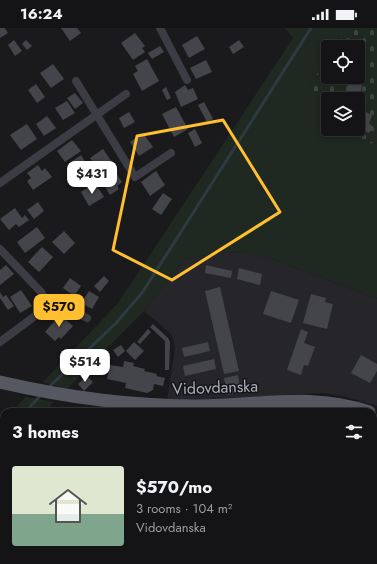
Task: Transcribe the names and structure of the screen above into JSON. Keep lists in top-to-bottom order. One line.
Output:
{"streets":{"main road":["Vidovdanska"]},"page":{"status":"16:24","price":["$431","$570","$514"],"heading":"3 homes","list":[{"name":"$570/mo","note":"3 rooms · 104 m² · Vidovdanska"}]}}
